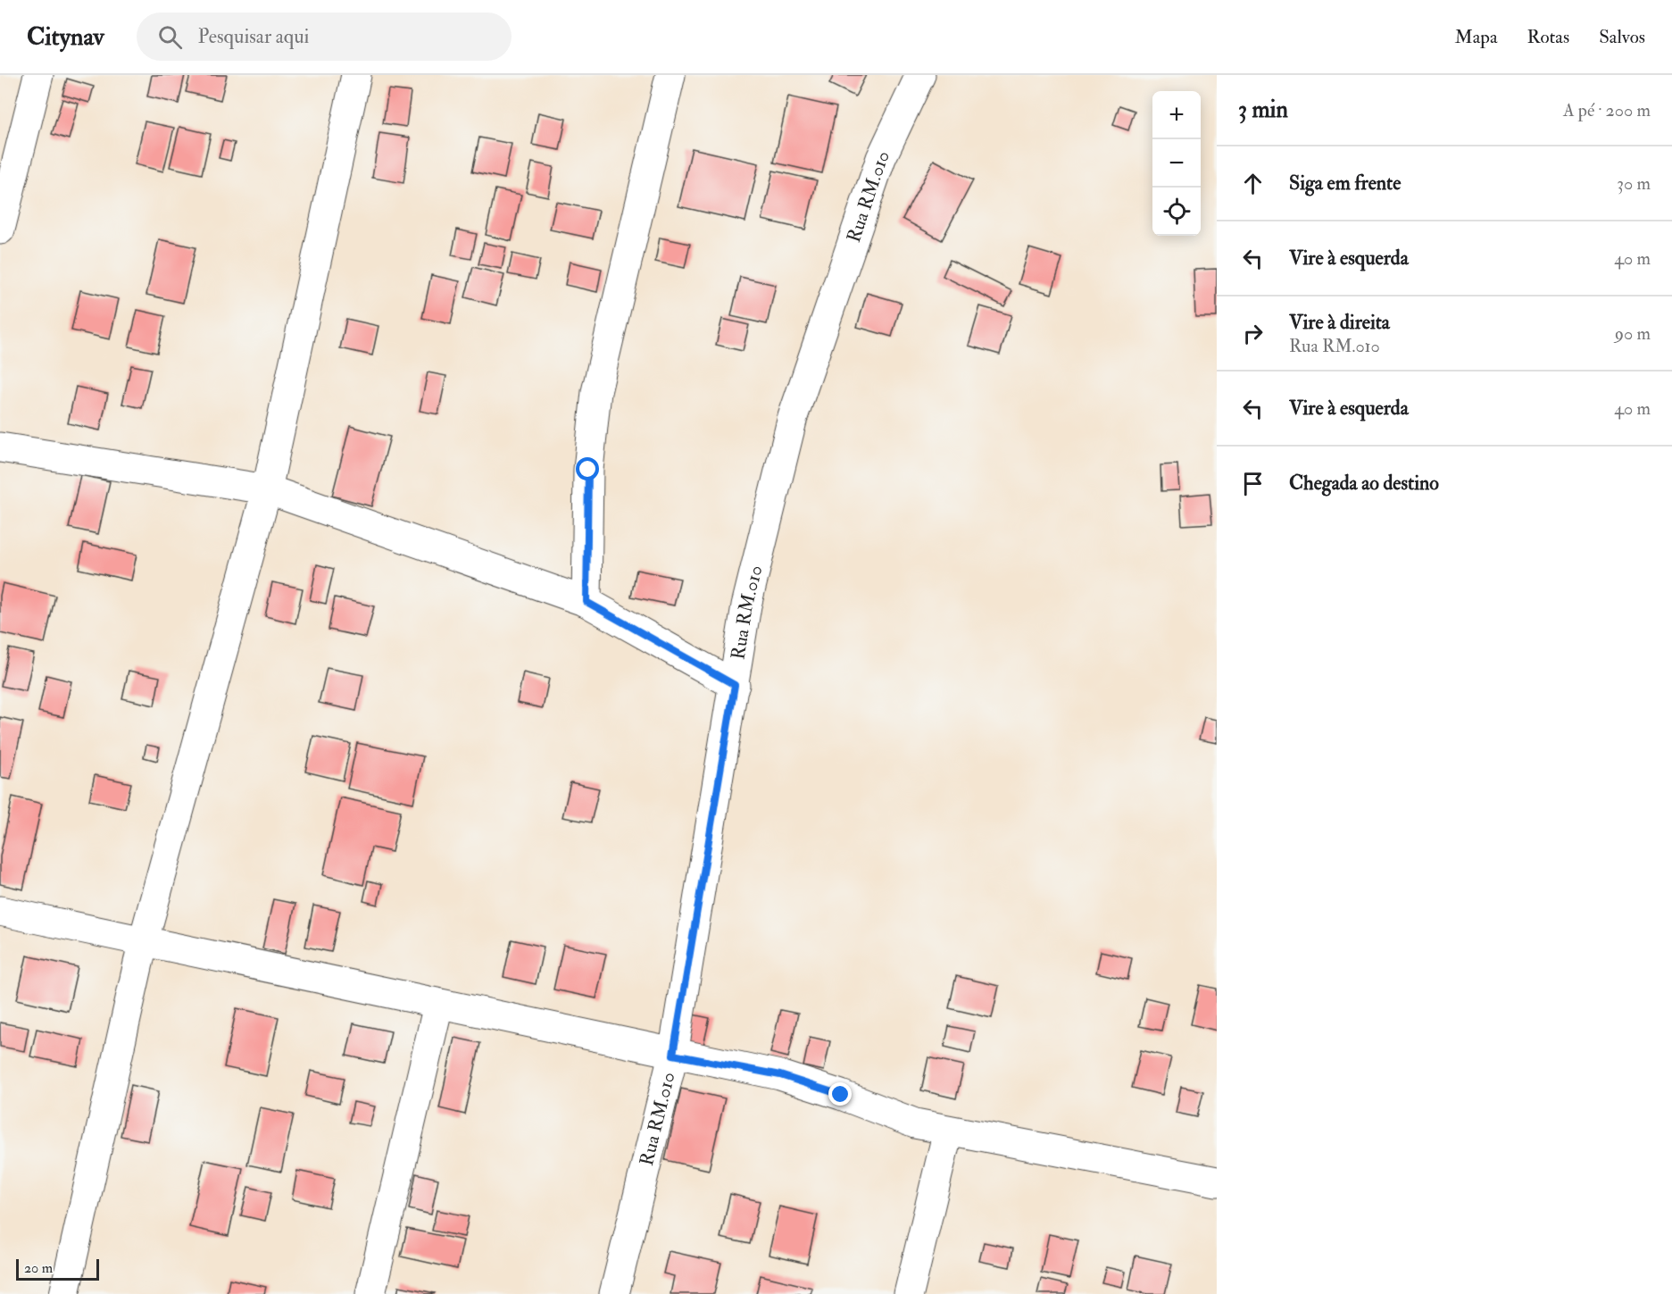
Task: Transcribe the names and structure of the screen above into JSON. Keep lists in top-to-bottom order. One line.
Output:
{"streets":{"street":["Rua RM.010"]},"scale_bar":"20 m","page":{"header":"Citynav","search":"Pesquisar aqui","nav":["Mapa","Rotas","Salvos"],"heading":["3 min","A pé · 200 m"],"map_buttons":["+","−"],"list":[["Siga em frente","30 m"],["Vire à esquerda","40 m"],["Vire à direita","Rua RM.010","90 m"],["Vire à esquerda","40 m"],"Chegada ao destino"],"scale":"20 m"}}
